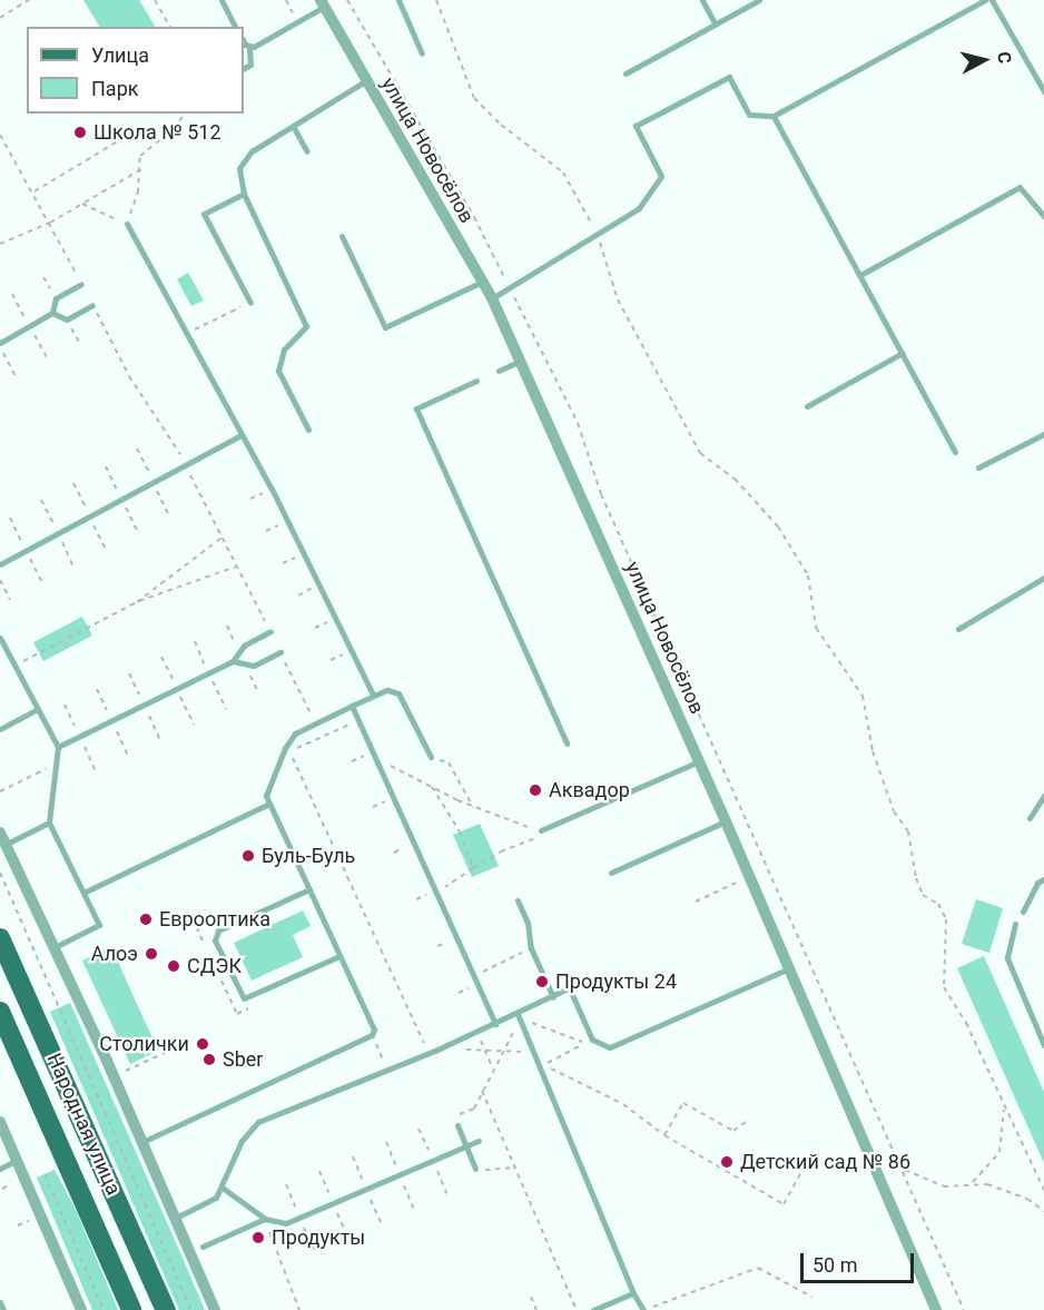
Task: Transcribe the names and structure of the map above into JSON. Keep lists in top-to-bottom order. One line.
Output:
{"streets":{"main road":["Народная улица"],"street":["улица Новосёлов"]},"places":["Школа № 512","Аквадор","Буль-Буль","Еврооптика","Алоэ","СДЭК","Продукты 24","Столички","Sber","Детский сад № 86","Продукты"],"legend":["Улица","Парк"],"scale_bar":"50 m","north":"right"}
